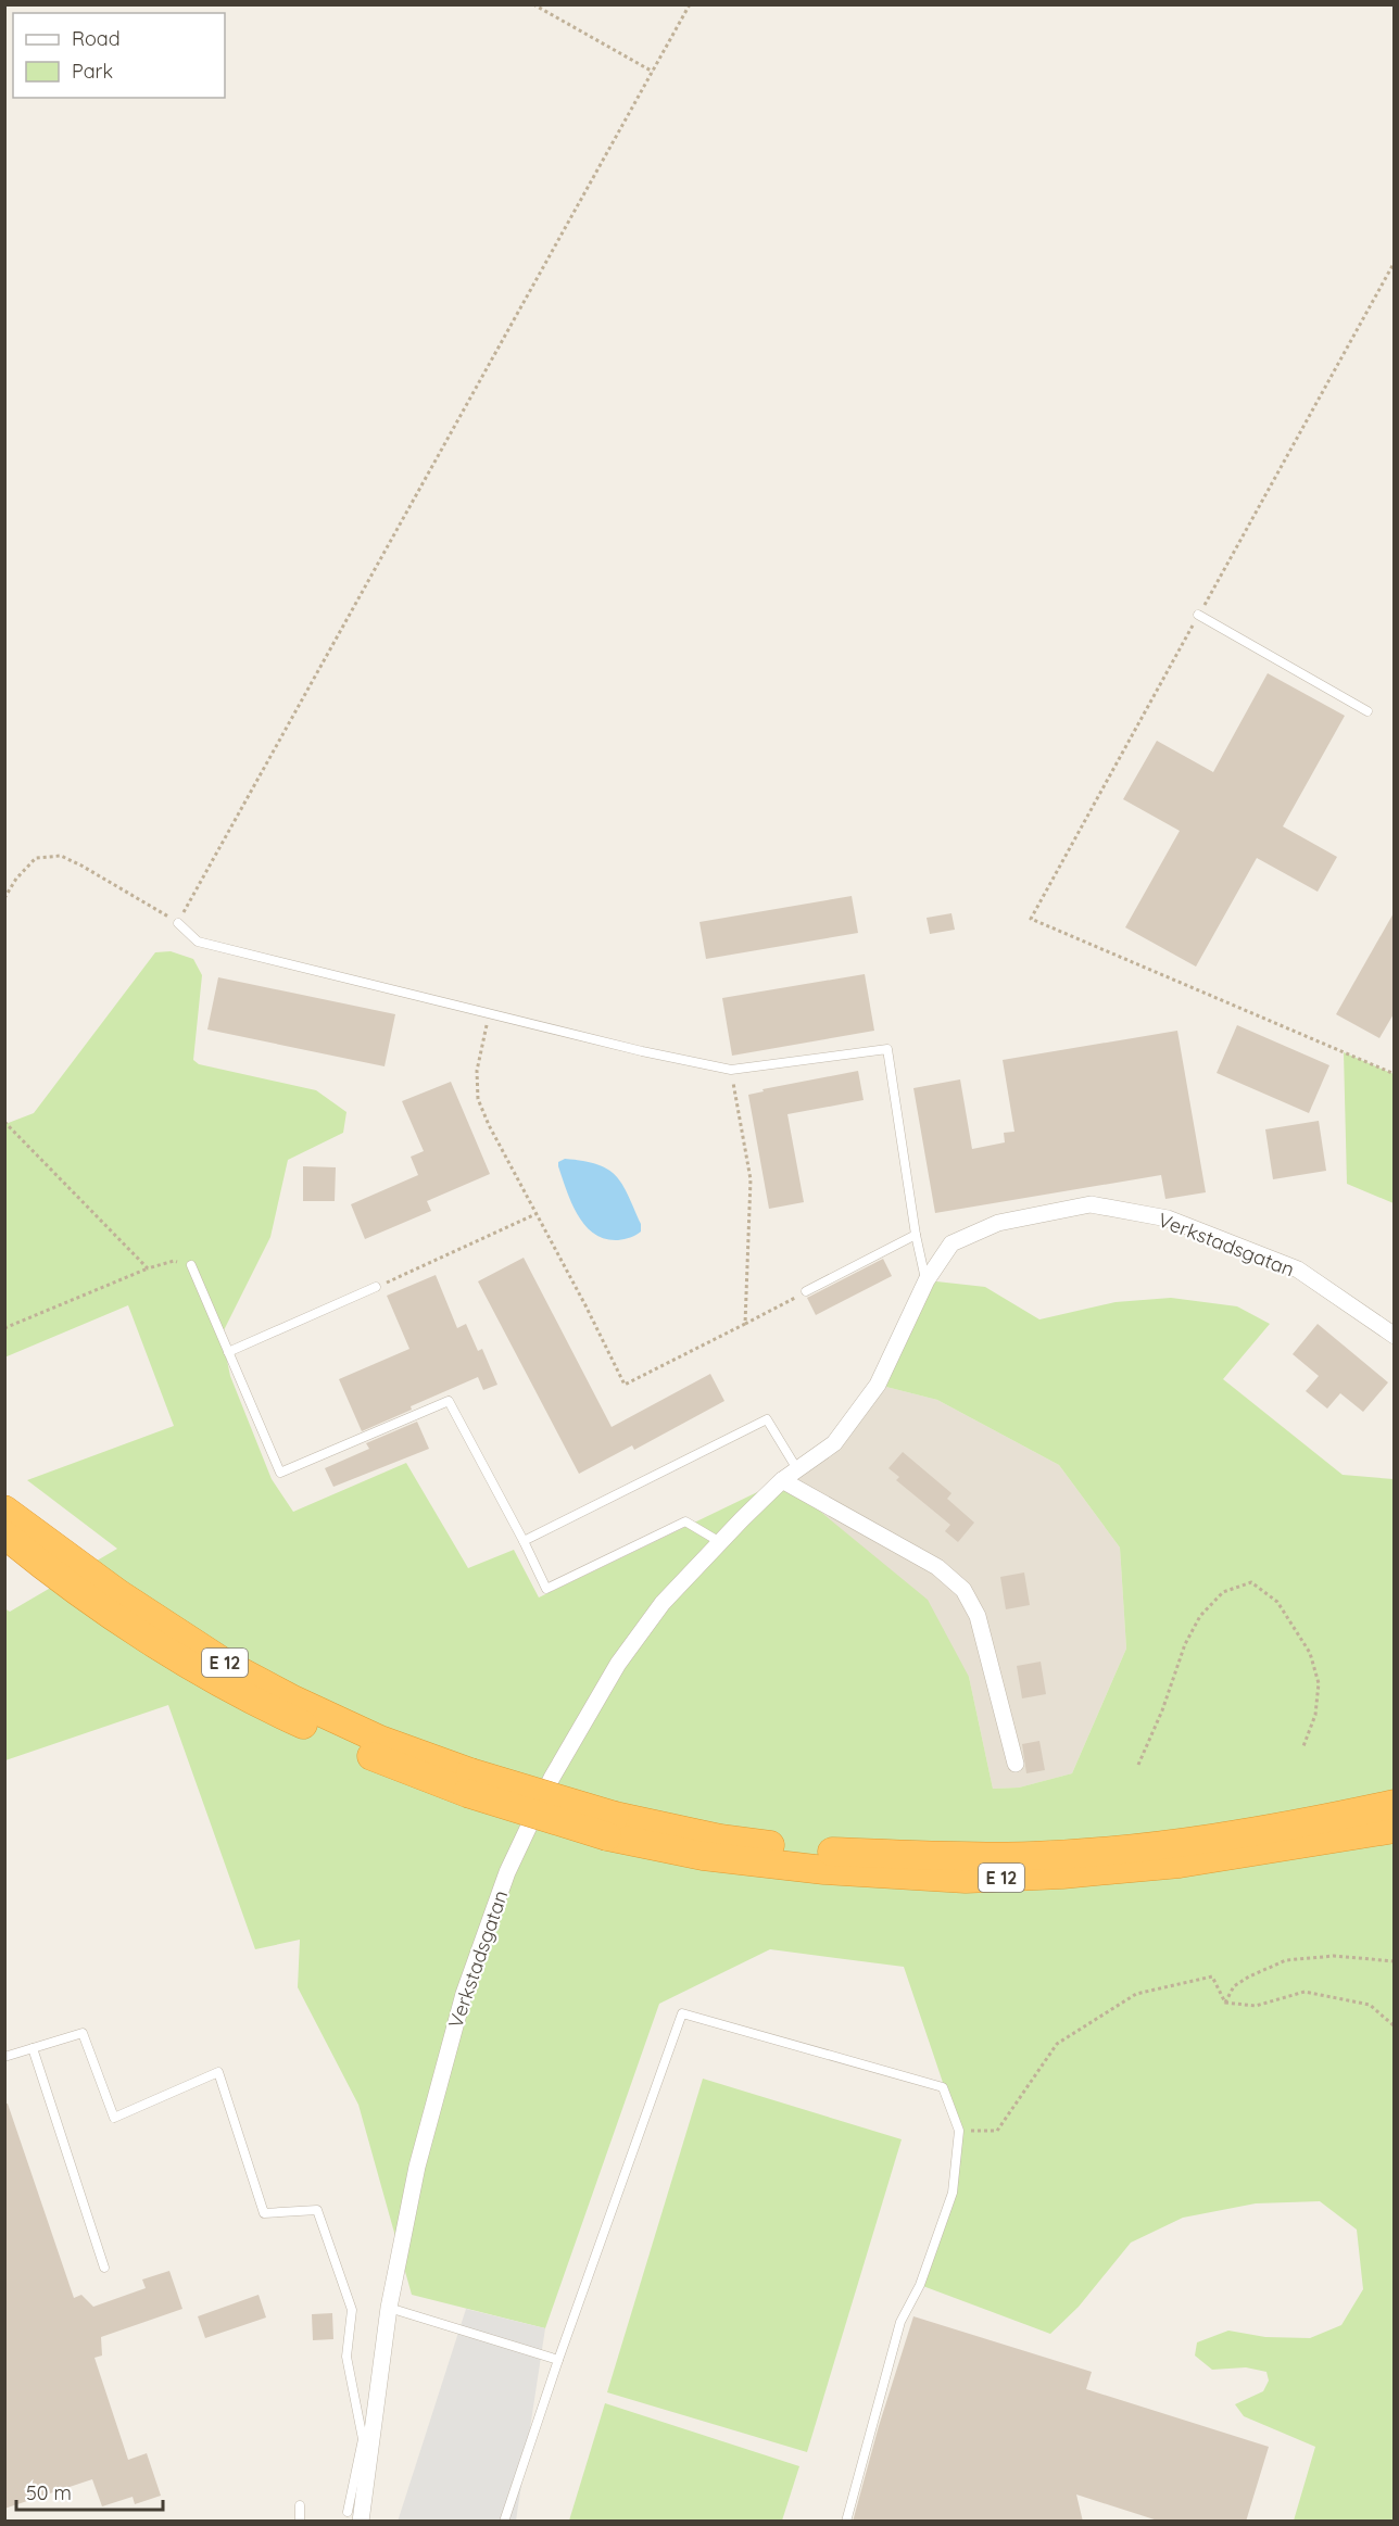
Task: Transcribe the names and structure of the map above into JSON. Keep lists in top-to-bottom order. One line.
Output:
{"streets":{"highway":["E 12"],"street":["Verkstadsgatan"]},"legend":["Road","Park"],"scale_bar":"50 m"}
